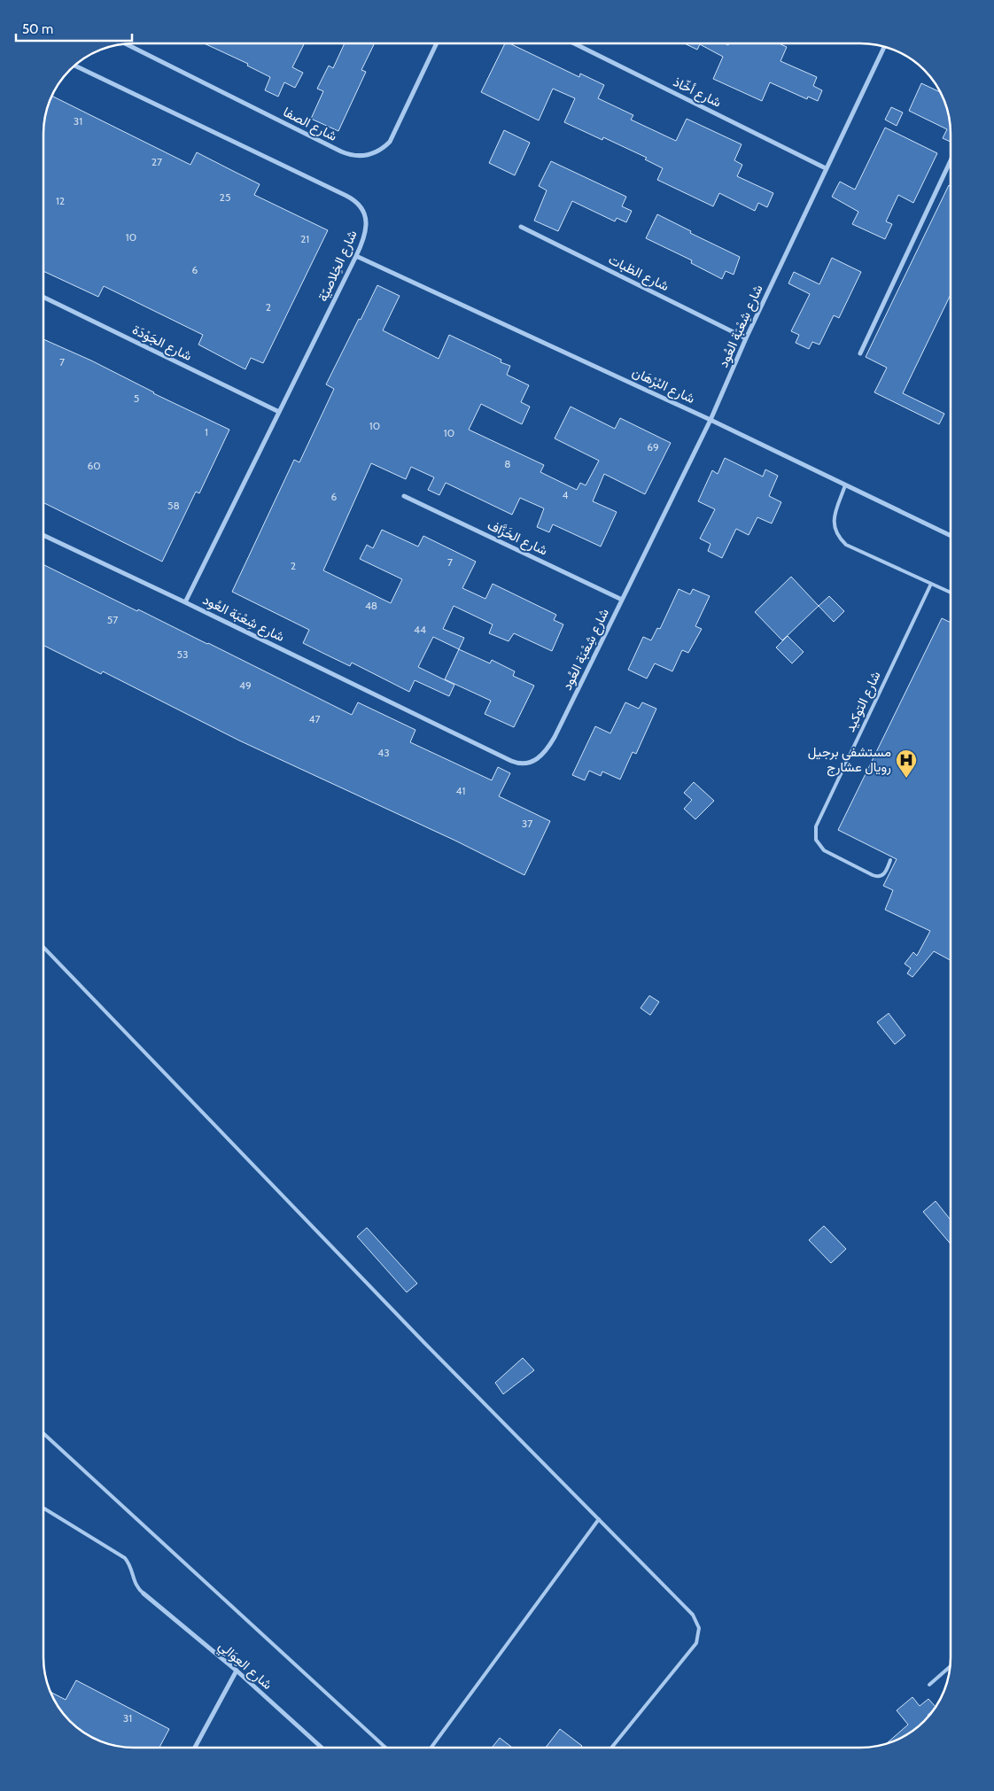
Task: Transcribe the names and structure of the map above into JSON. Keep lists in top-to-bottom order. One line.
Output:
{"streets":{"street":["شارع أخّاذ","شارع الصفا","شارع الخِلاصيّة","شارع الظبات","شارع شِعْبَة العُود","شارع الجَوْدَة","شارع البُرْهَان","شارع الخَزَّاف","شارع العِوَالِي"],"lane":["شارع التوكيد"]},"crossings":[["شارع أخّاذ","شارع شِعْبَة العُود"],["شارع الخِلاصيّة","شارع شِعْبَة العُود"],["شارع الخِلاصيّة","شارع الجَوْدَة"],["شارع الخِلاصيّة","شارع البُرْهَان"],["شارع الظبات","شارع شِعْبَة العُود"],["شارع شِعْبَة العُود","شارع البُرْهَان"],["شارع شِعْبَة العُود","شارع الخَزَّاف"]],"places":{"hospital":["مستشفى برجيل رويال عشارج"]},"house_numbers":["31","27","25","12","10","21","6","2","7","5","10","1","10","69","8","60","4","6","58","7","2","48","57","44","53","49","47","43","41","37","31"],"scale_bar":"50 m"}
